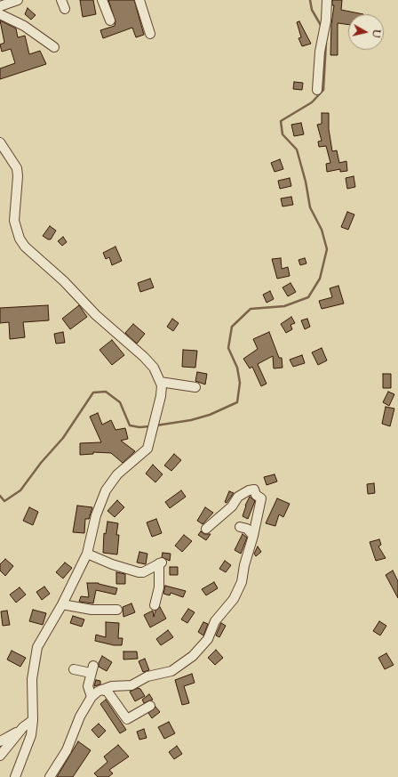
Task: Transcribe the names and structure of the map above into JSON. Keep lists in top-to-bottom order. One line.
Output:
{"north":"right"}
